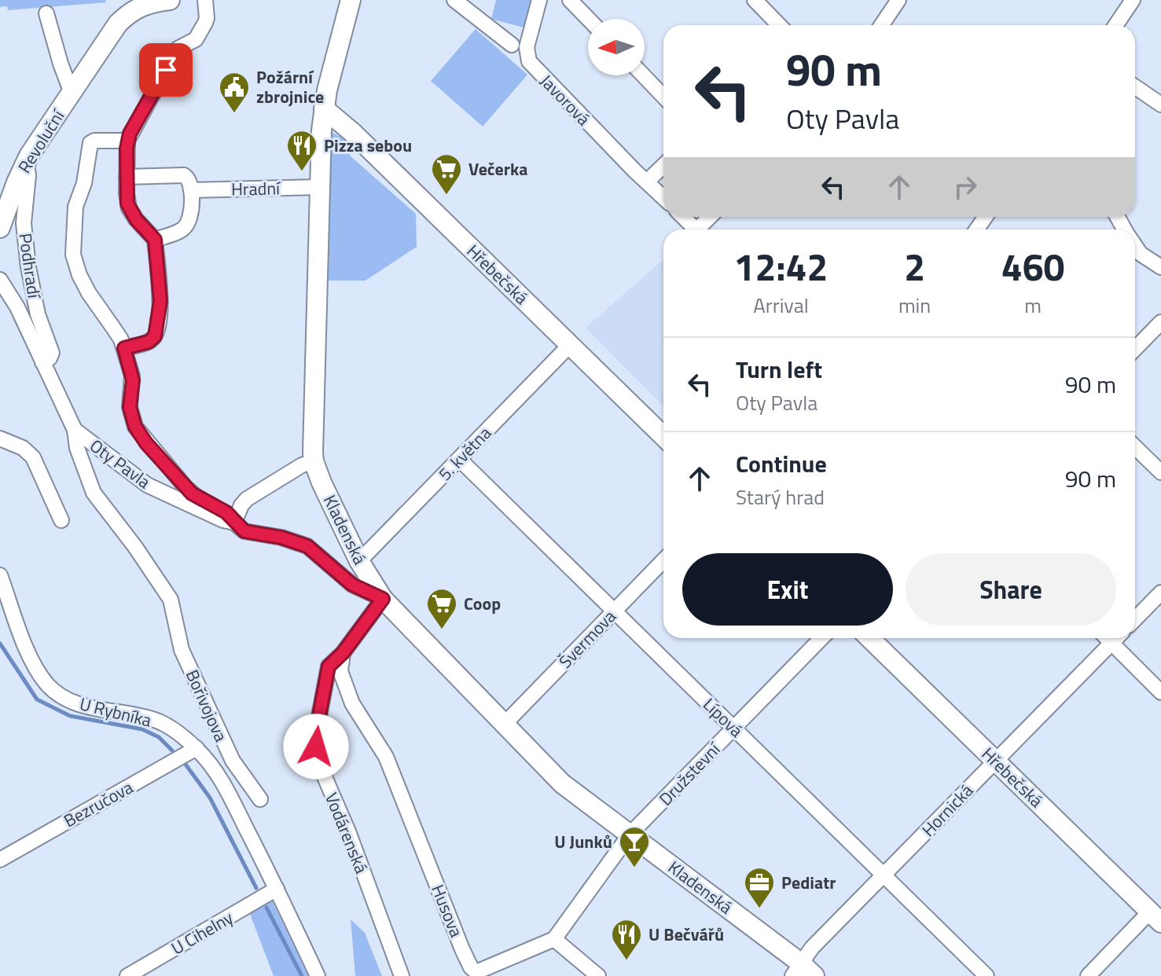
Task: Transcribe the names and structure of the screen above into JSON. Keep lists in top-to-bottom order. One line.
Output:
{"streets":{"street":["Javorová","Revoluční","Hradní","Podhradí","Hřebečská","5. května","Oty Pavla","Kladenská","Švermova","Bořivojova","U Rybníka","Lípová","Družstevní","Bezručova","Hornická","Vodárenská","Husova","U Cihelny"]},"crossings":[["Revoluční","Podhradí"],["Hradní","Kladenská"],["Podhradí","Oty Pavla"],["Hřebečská","5. května"],["Hřebečská","Kladenská"],["Hřebečská","Hornická"],["5. května","Kladenská"],["5. května","Lípová"],["Oty Pavla","Kladenská"],["Oty Pavla","Bořivojova"],["Oty Pavla","Vodárenská"],["Kladenská","Švermova"],["Kladenská","Družstevní"],["Kladenská","Hornická"],["Kladenská","Vodárenská"],["Švermova","Lípová"],["Bořivojova","U Rybníka"],["Bořivojova","U Cihelny"],["U Rybníka","Bezručova"],["Lípová","Družstevní"],["Lípová","Hornická"],["Vodárenská","Husova"]],"places":{"public building":["Požární zbrojnice"],"restaurant":["Pizza sebou","U Bečvářů"],"supermarket":["Večerka","Coop"],"bar":["U Junků"],"office":["Pediatr"]},"north":"left","page":{"turn":["90 m","Oty Pavla"],"eta":["12:42","Arrival","2","min","460","m"],"list":[{"name":"Turn left","note":"Oty Pavla","value":"90 m"},{"name":"Continue","note":"Starý hrad","value":"90 m"}],"buttons":["Exit","Share"]}}
